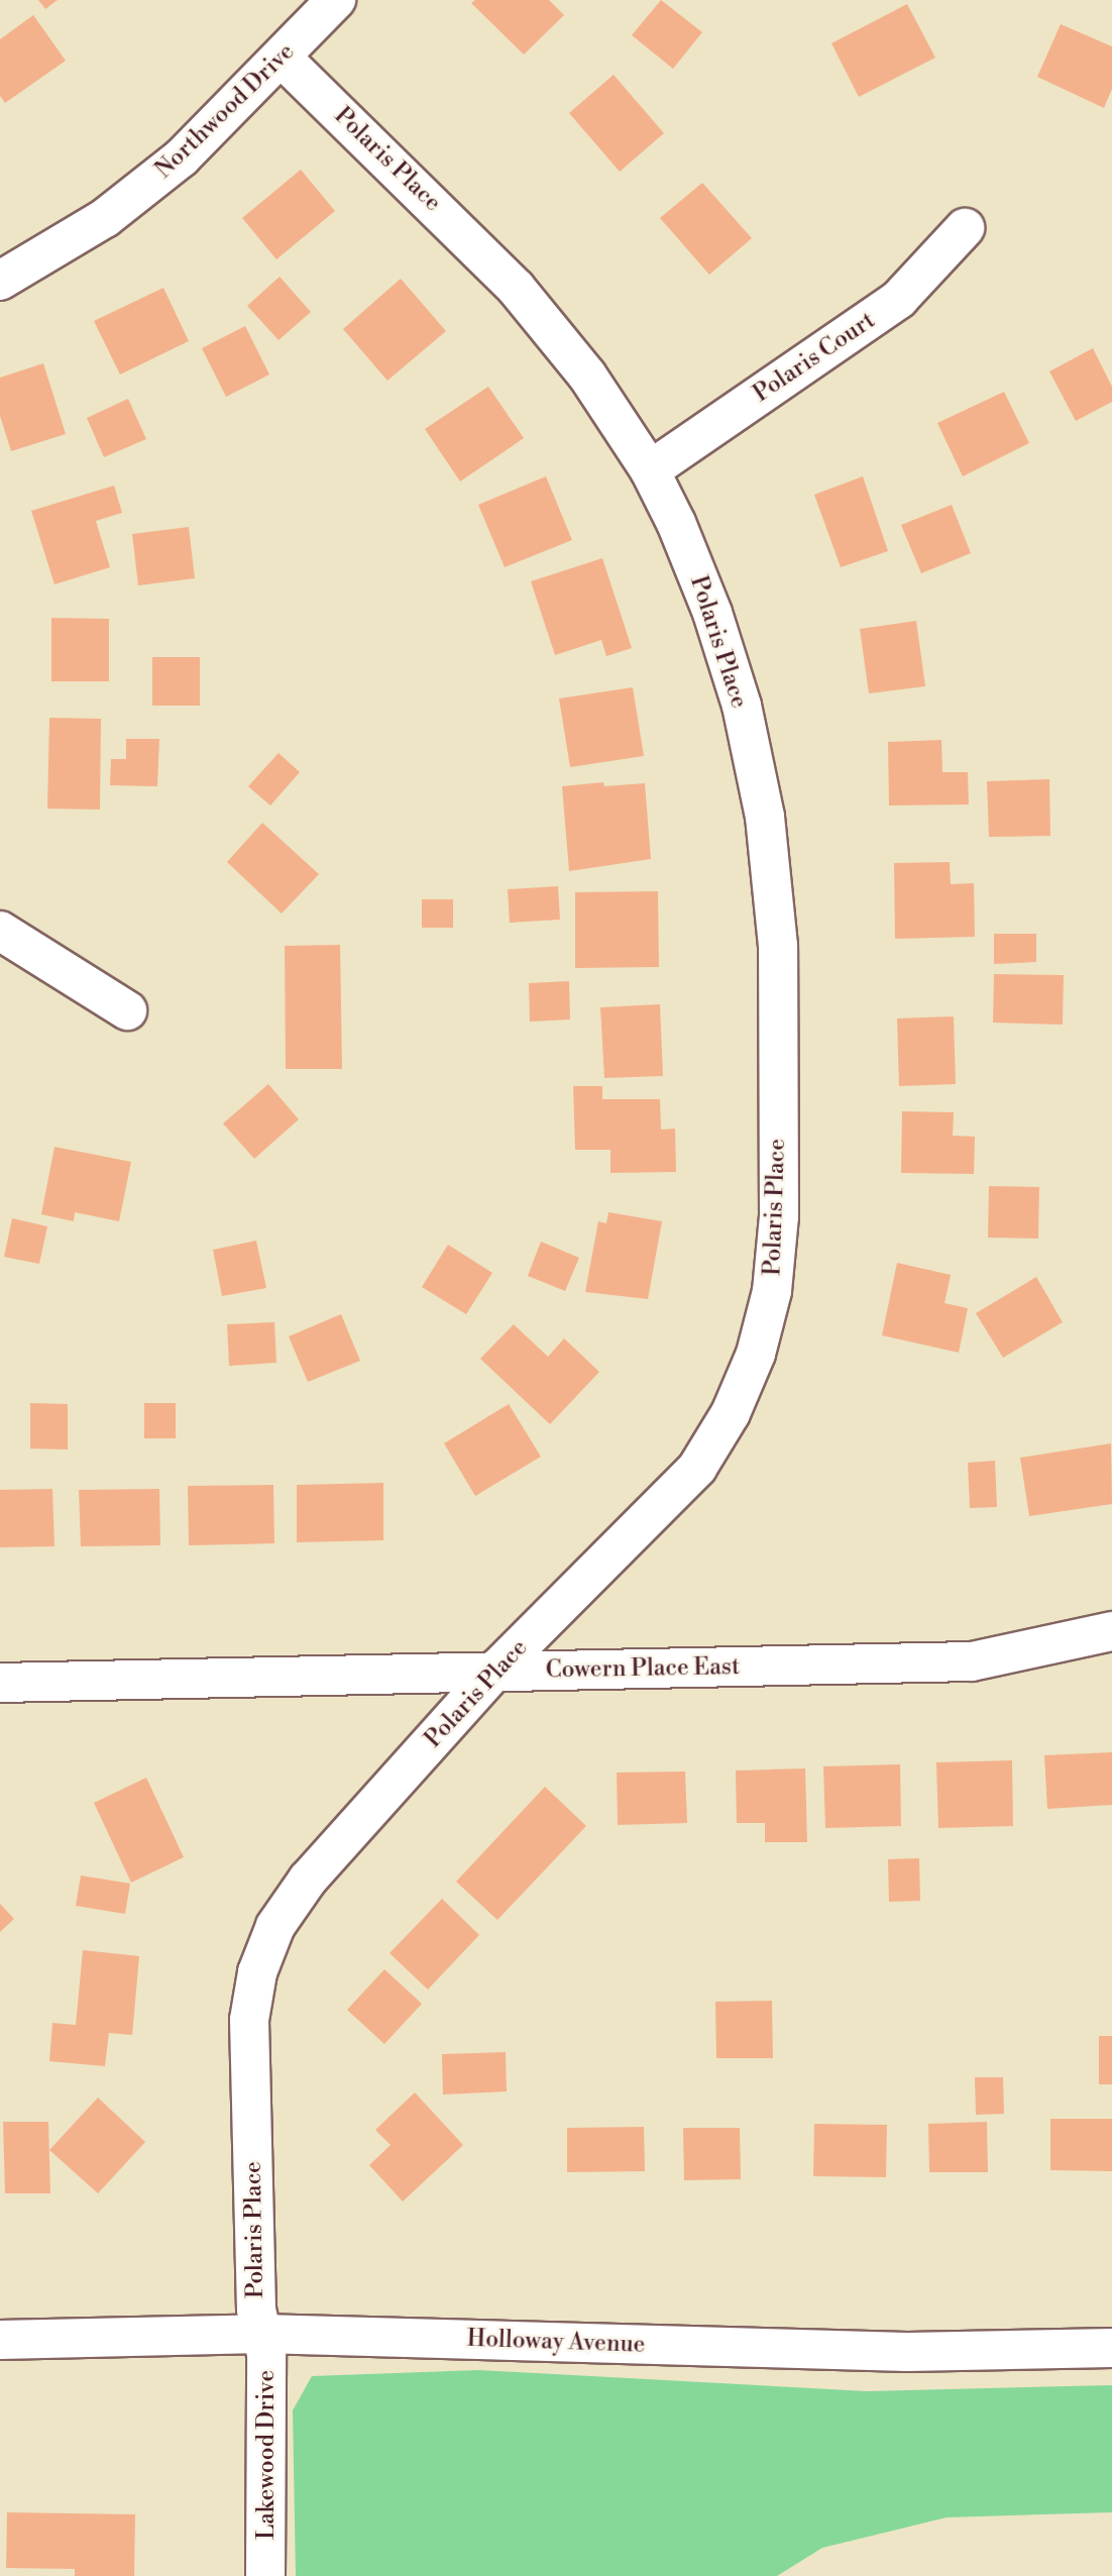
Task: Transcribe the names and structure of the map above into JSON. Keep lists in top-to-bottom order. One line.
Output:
{"streets":{"street":["Northwood Drive","Polaris Place","Polaris Court","Cowern Place East","Holloway Avenue","Lakewood Drive"]},"crossings":[["Northwood Drive","Polaris Place"],["Polaris Place","Polaris Court"],["Polaris Place","Cowern Place East"],["Polaris Place","Holloway Avenue"],["Polaris Place","Lakewood Drive"],["Holloway Avenue","Lakewood Drive"]]}
